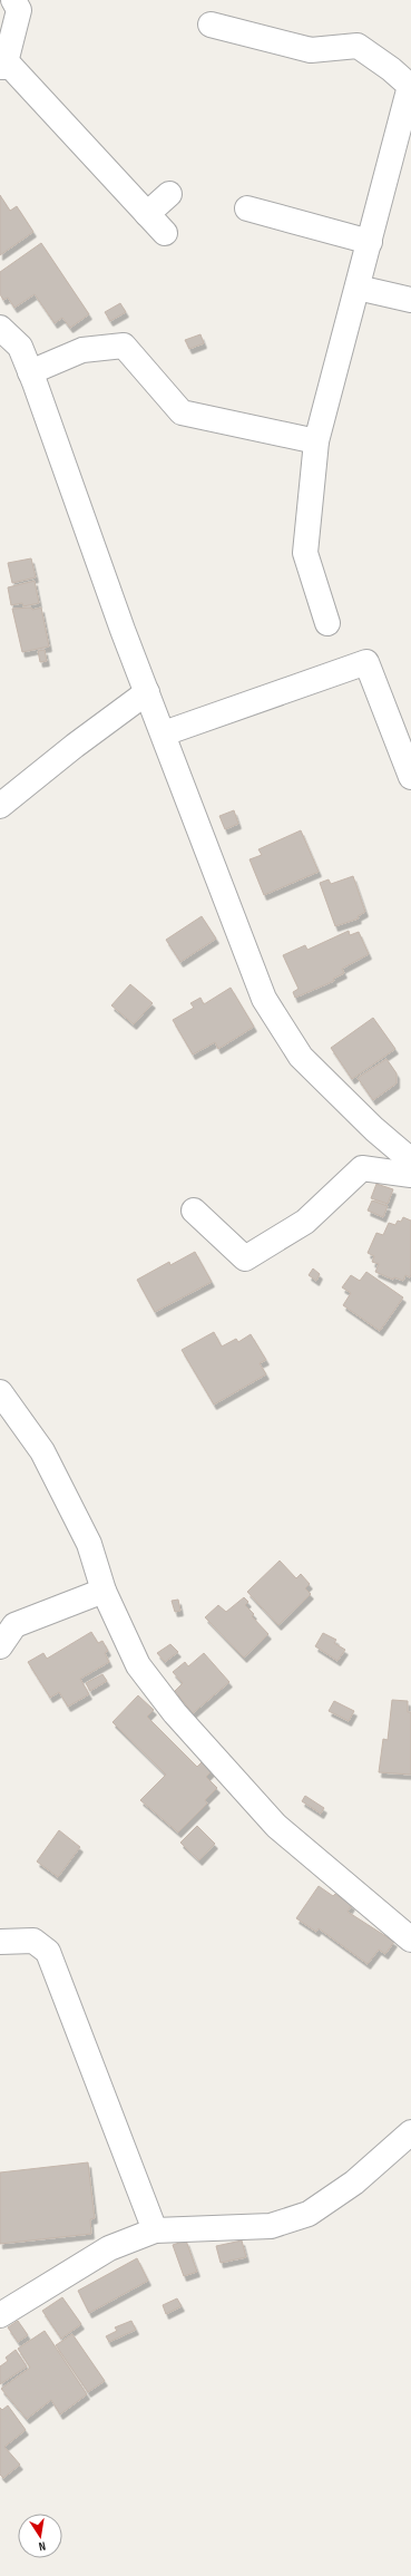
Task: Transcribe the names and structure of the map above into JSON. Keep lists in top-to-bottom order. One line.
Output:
{"north":"bottom"}
